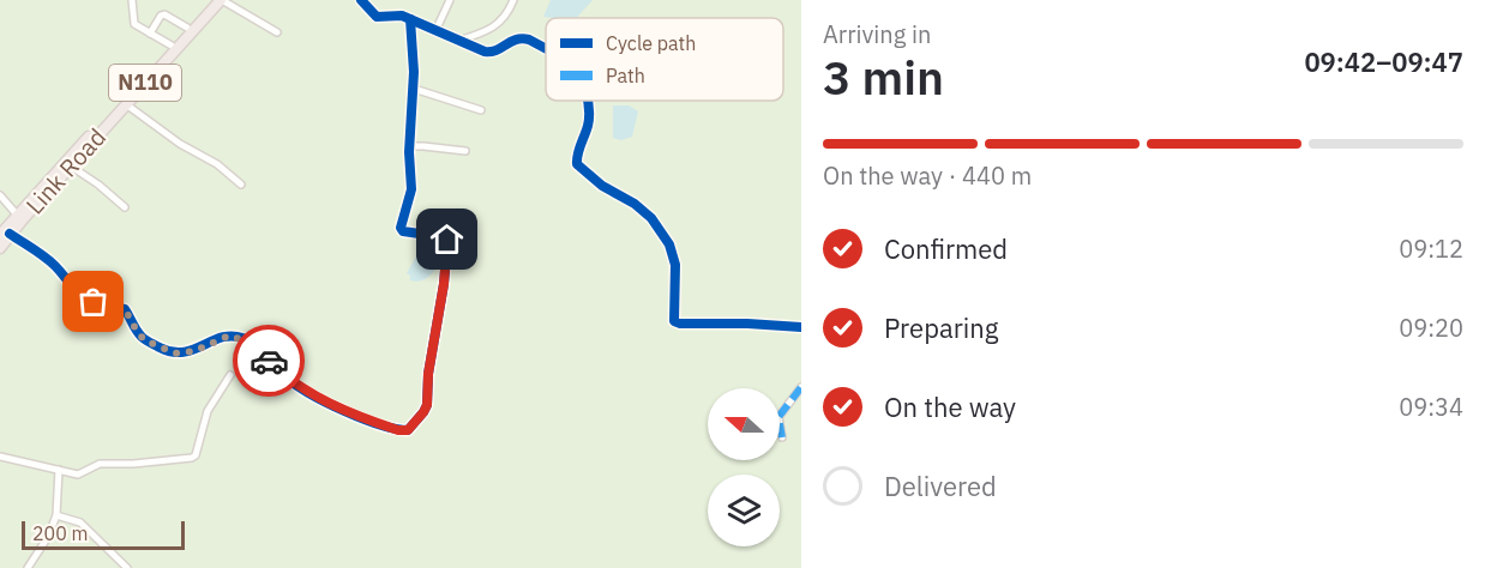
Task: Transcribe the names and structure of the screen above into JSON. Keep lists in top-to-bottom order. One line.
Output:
{"streets":{"highway":["N110","Link Road"]},"legend":["Cycle path","Path"],"scale_bar":"200 m","north":"left","page":{"heading":["3 min","Arriving in","09:42–09:47"],"bar":"On the way · 440 m","list":[["Confirmed","09:12"],["Preparing","09:20"],["On the way","09:34"],"Delivered"],"scale":"200 m"}}
